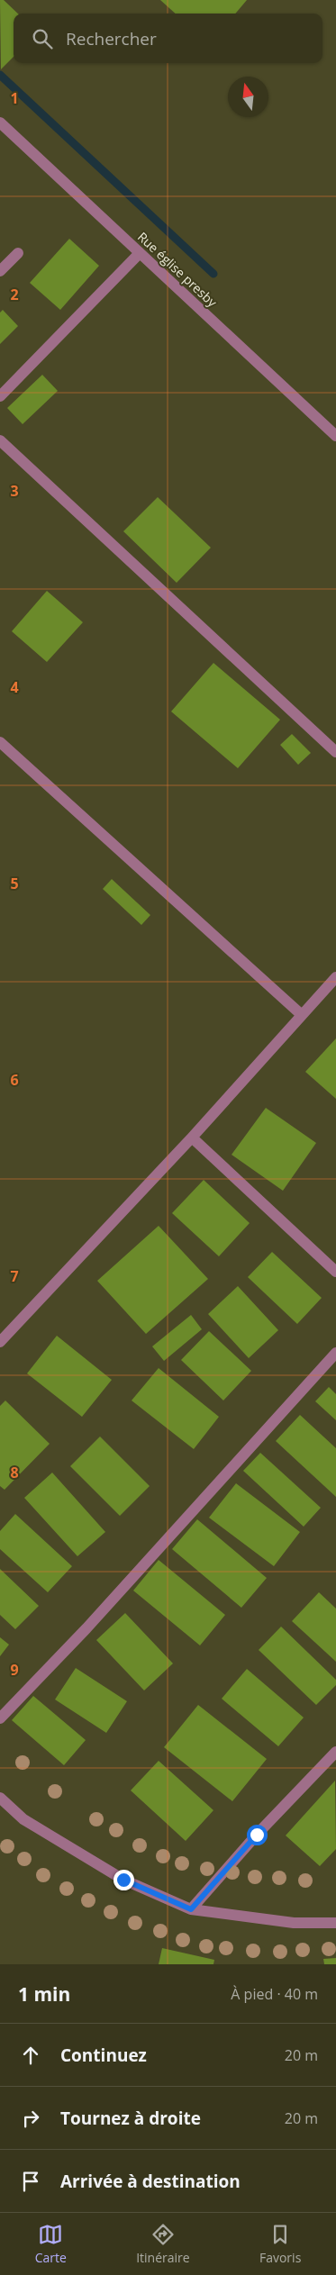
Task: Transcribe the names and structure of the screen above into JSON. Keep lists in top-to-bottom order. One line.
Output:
{"streets":{"street":["Rue église presby"]},"north":"top","page":{"search":"Rechercher","heading":["1 min","À pied · 40 m"],"list":[["Continuez","20 m"],["Tournez à droite","20 m"],"Arrivée à destination"],"nav":["Carte","Itinéraire","Favoris"]},"grid":{"rows":["1","2","3","4","5","6","7","8","9"]}}
